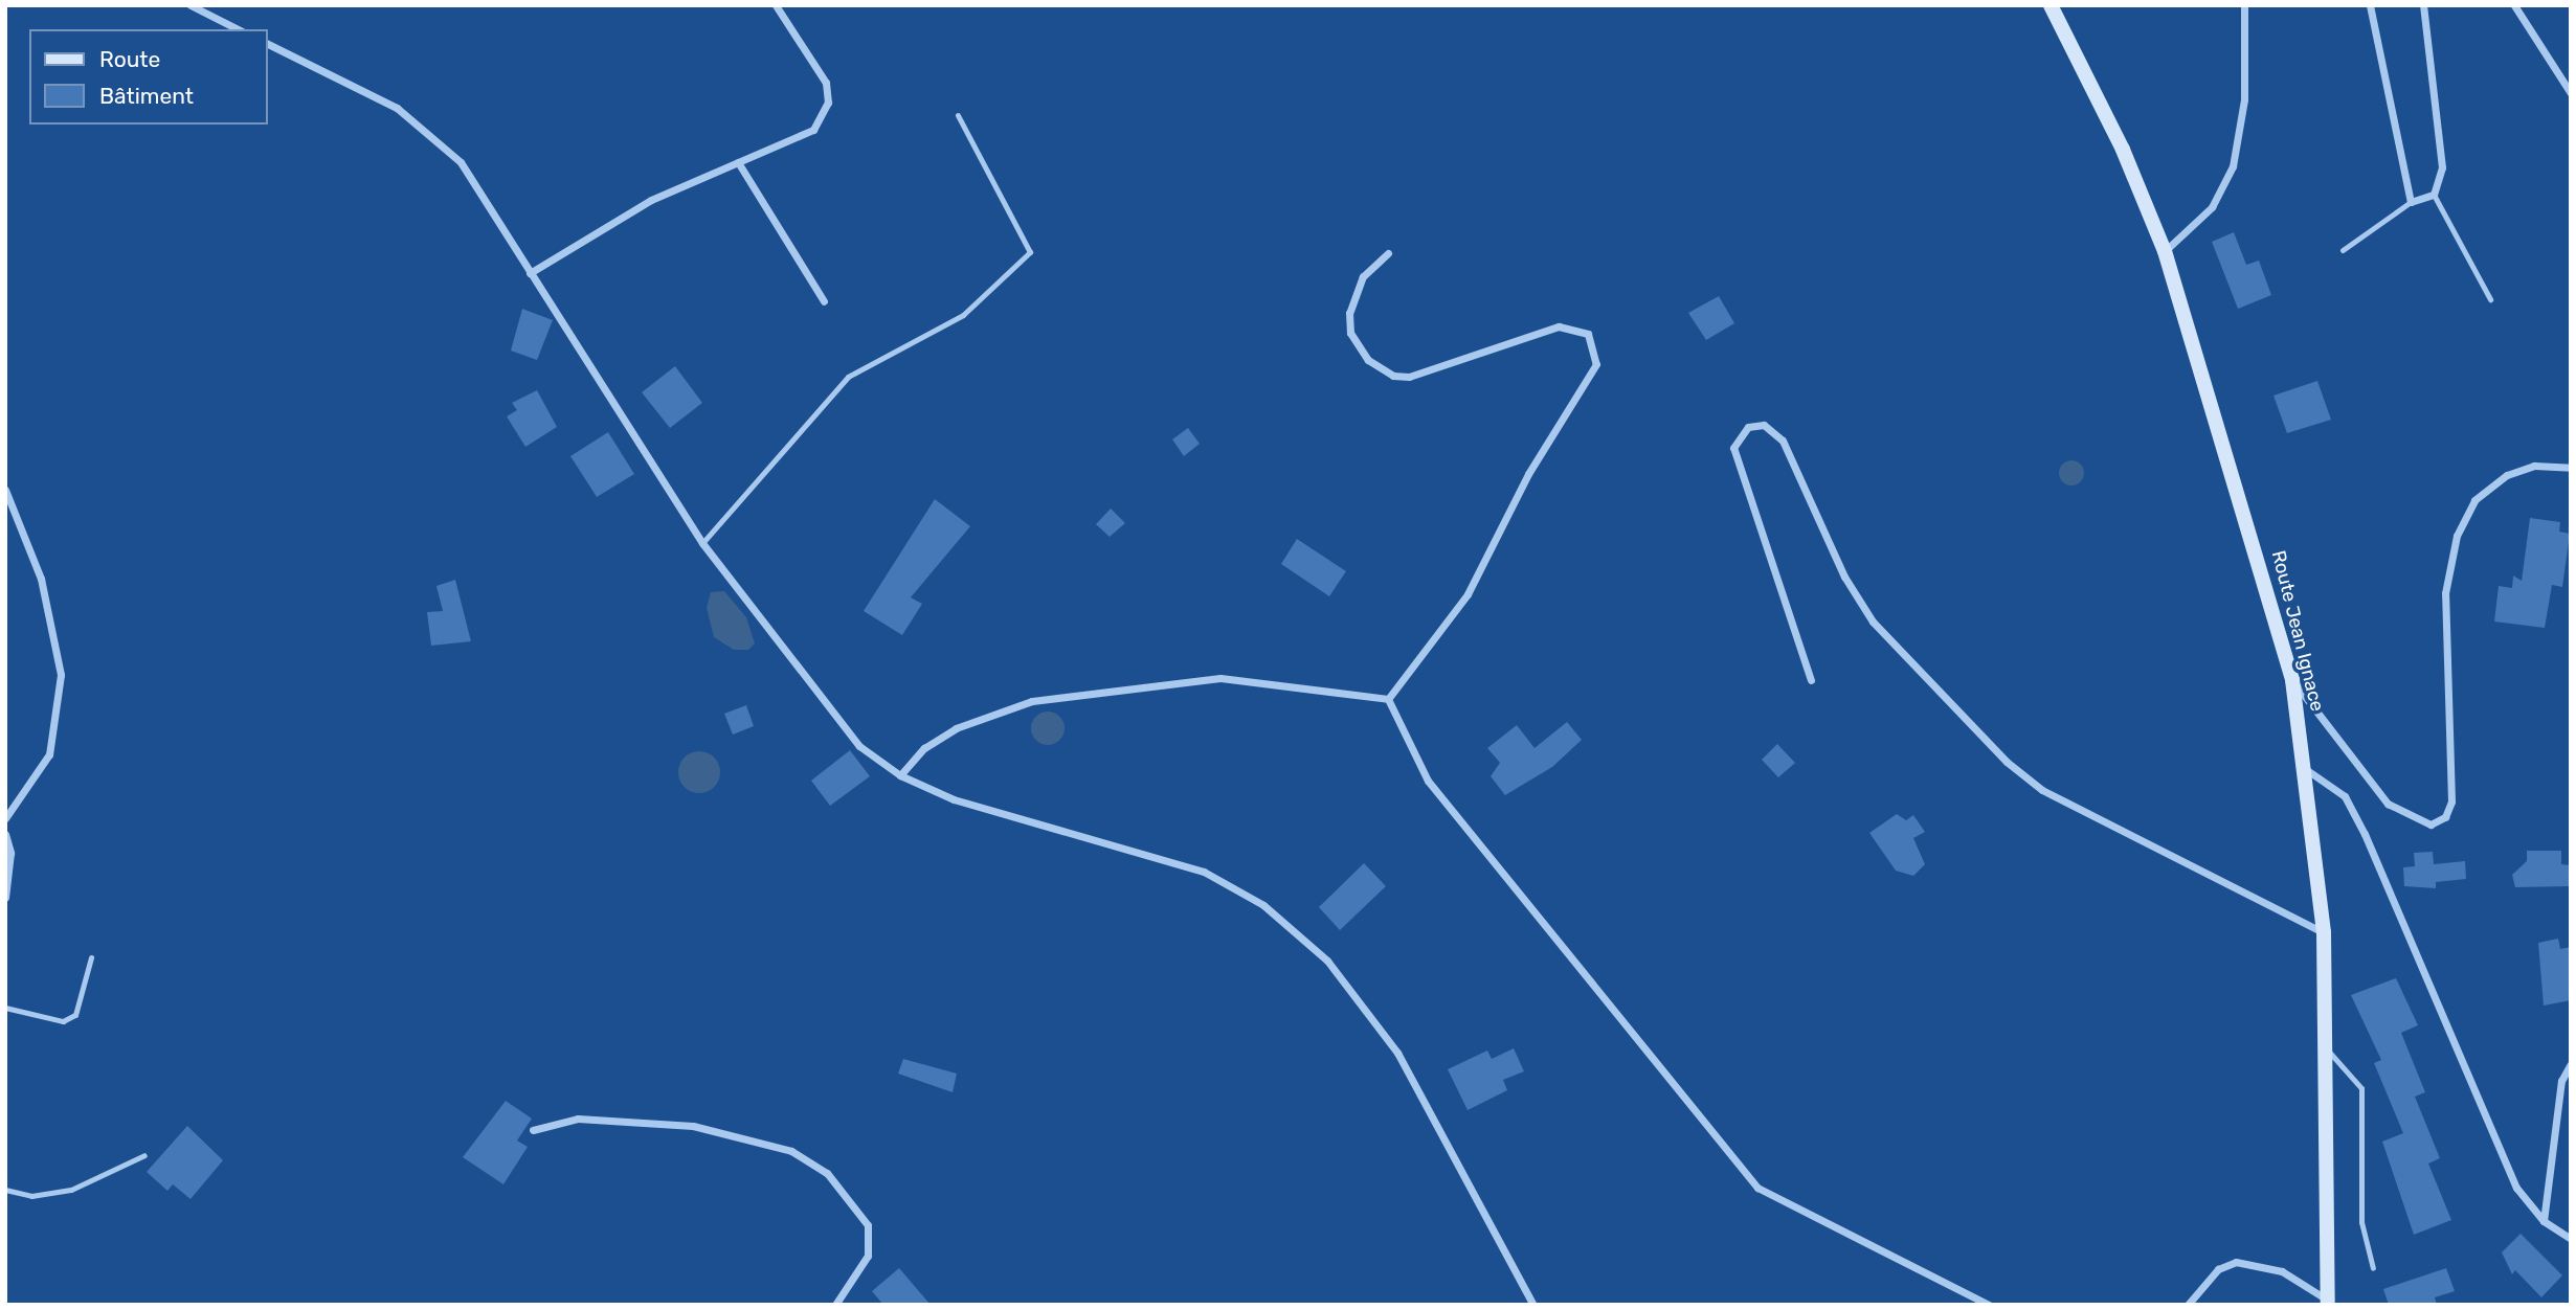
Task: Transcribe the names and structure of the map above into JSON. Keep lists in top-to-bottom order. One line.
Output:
{"streets":{"street":["Route Jean Ignace"]},"legend":["Route","Bâtiment"]}
